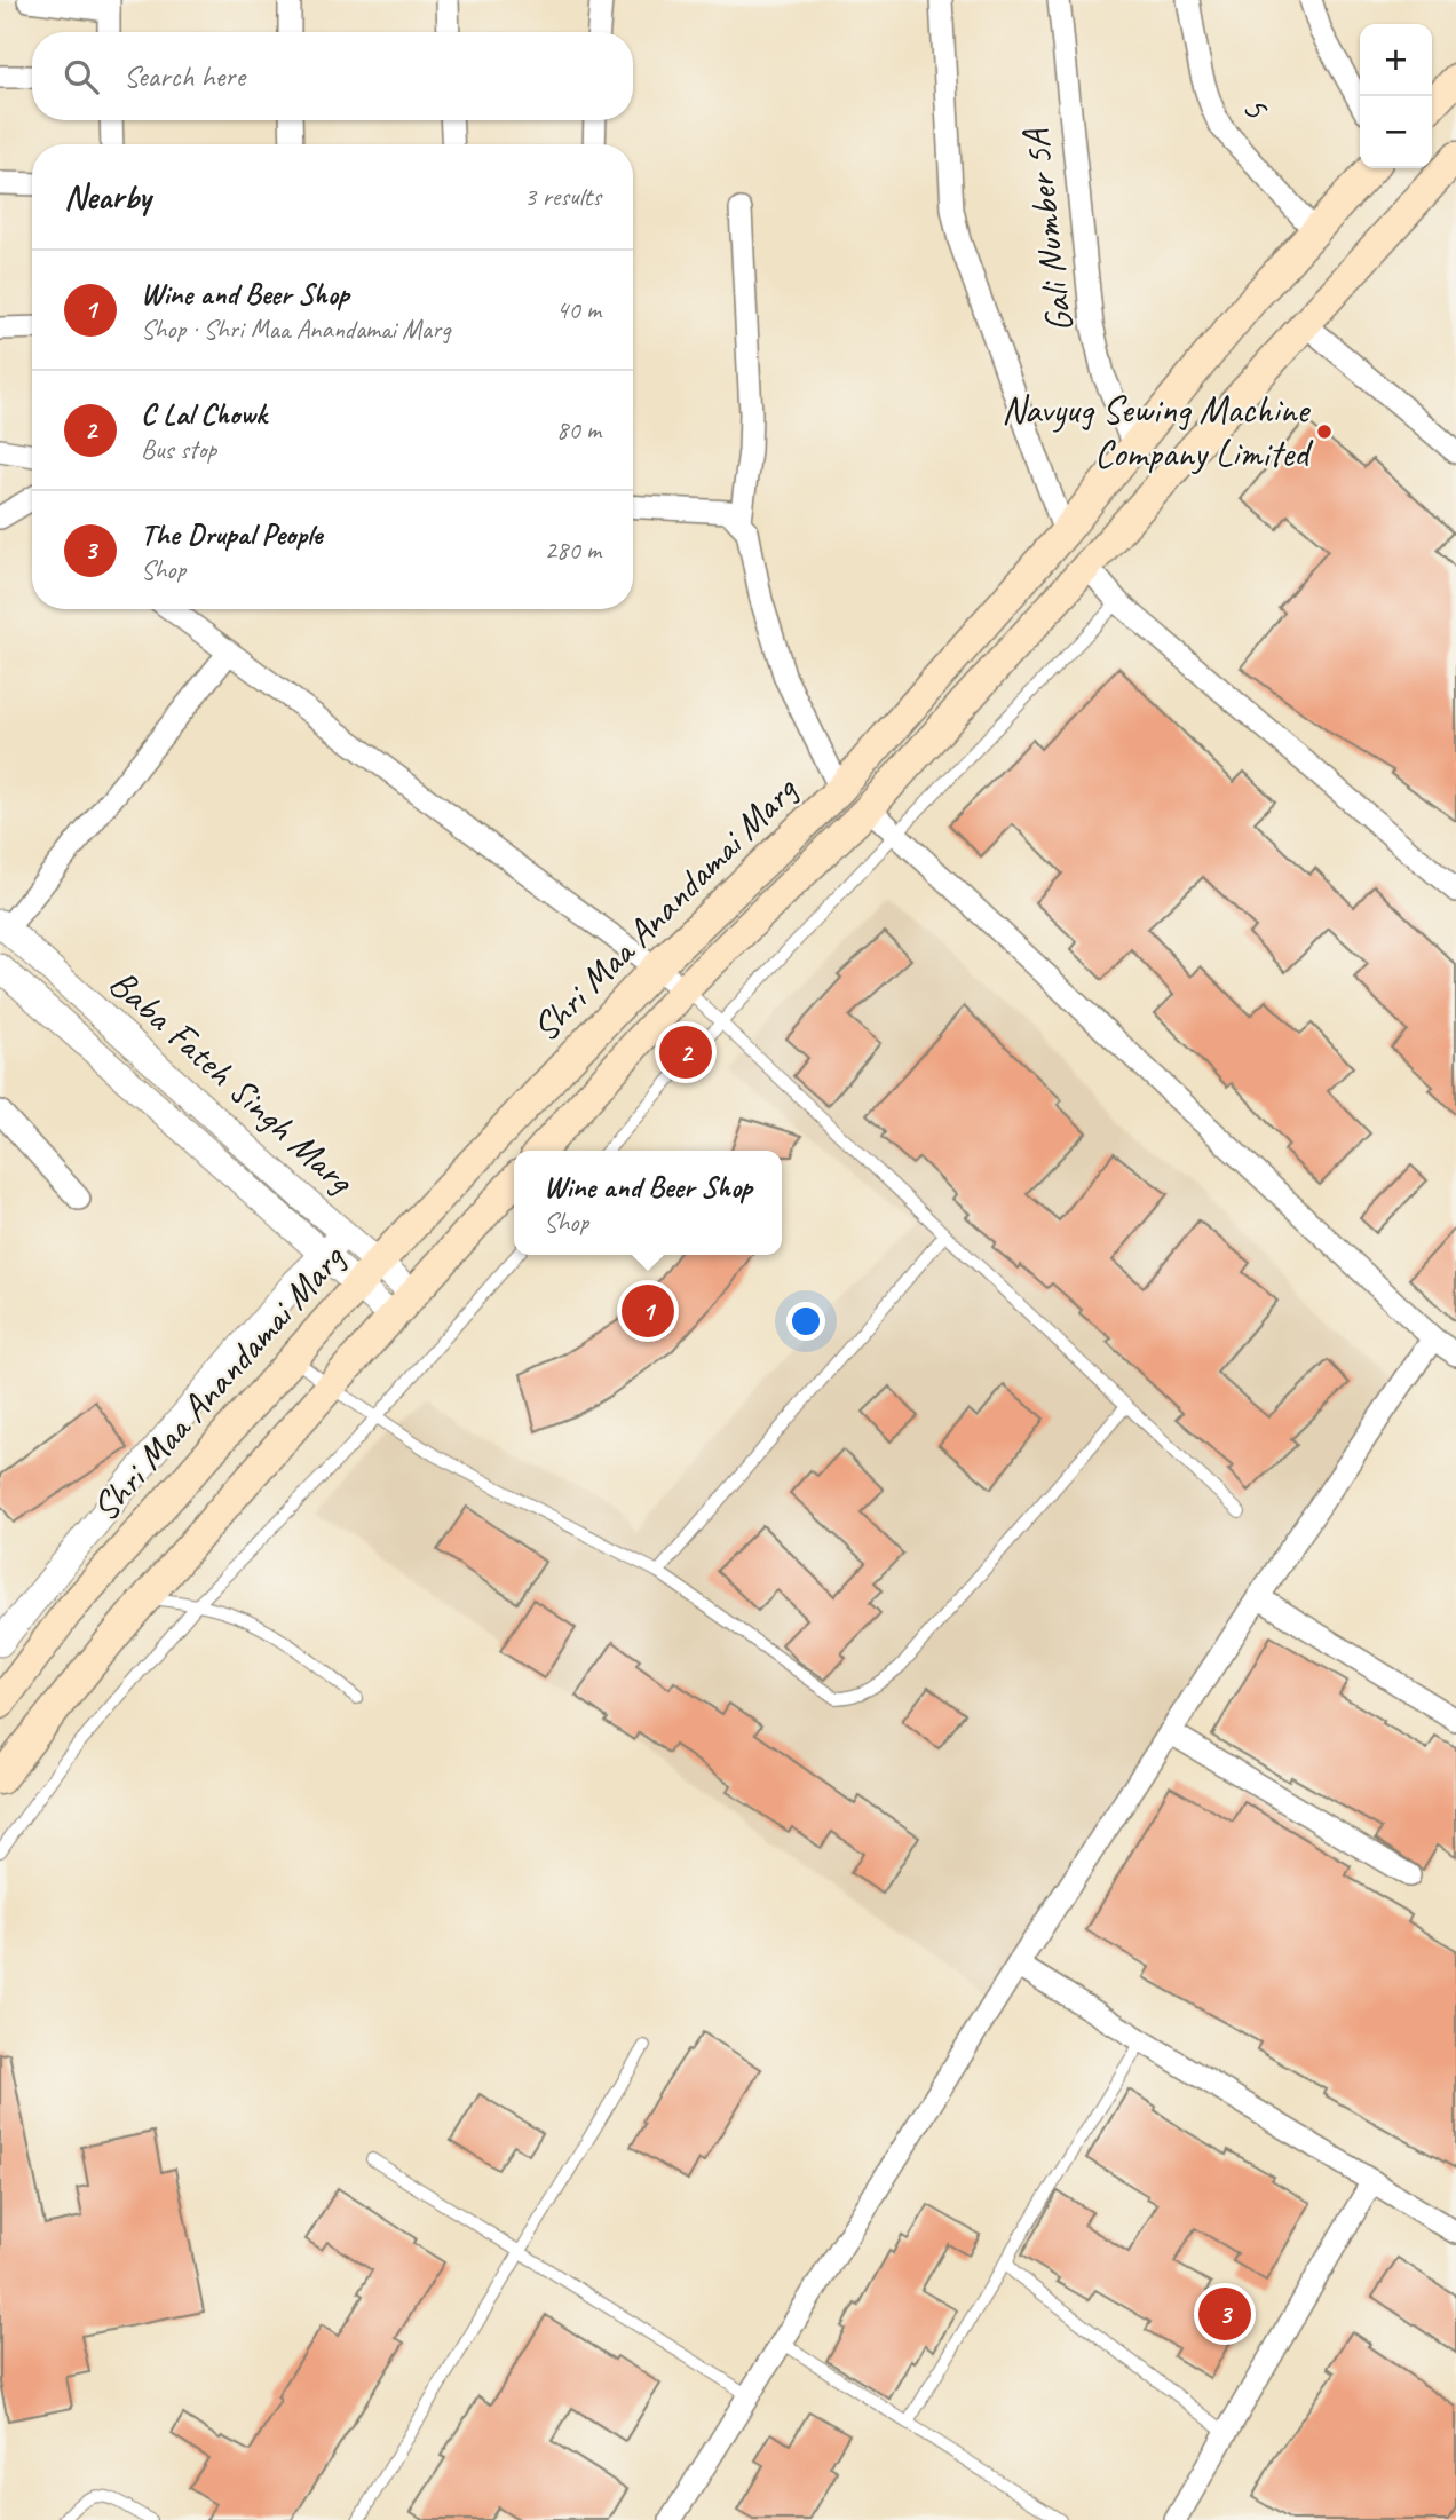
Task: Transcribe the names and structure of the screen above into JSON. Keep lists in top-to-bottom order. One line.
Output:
{"streets":{"main road":["Shri Maa Anandamai Marg"],"street":["5","Gali Number 5A","Baba Fateh Singh Marg"]},"crossings":[["5","Shri Maa Anandamai Marg"],["Gali Number 5A","Shri Maa Anandamai Marg"],["Shri Maa Anandamai Marg","Baba Fateh Singh Marg"]],"places":["Navyug Sewing Machine Company Limited"],"page":{"map_buttons":["+","−"],"search":"Search here","heading":["Nearby","3 results"],"list":[{"mark":"1","name":"Wine and Beer Shop","note":"Shop · Shri Maa Anandamai Marg","value":"40 m"},{"mark":"2","name":"C Lal Chowk","note":"Bus stop","value":"80 m"},{"mark":"3","name":"The Drupal People","note":"Shop","value":"280 m"}],"pins":["2","1","3"],"popup":["Wine and Beer Shop","Shop"]}}
